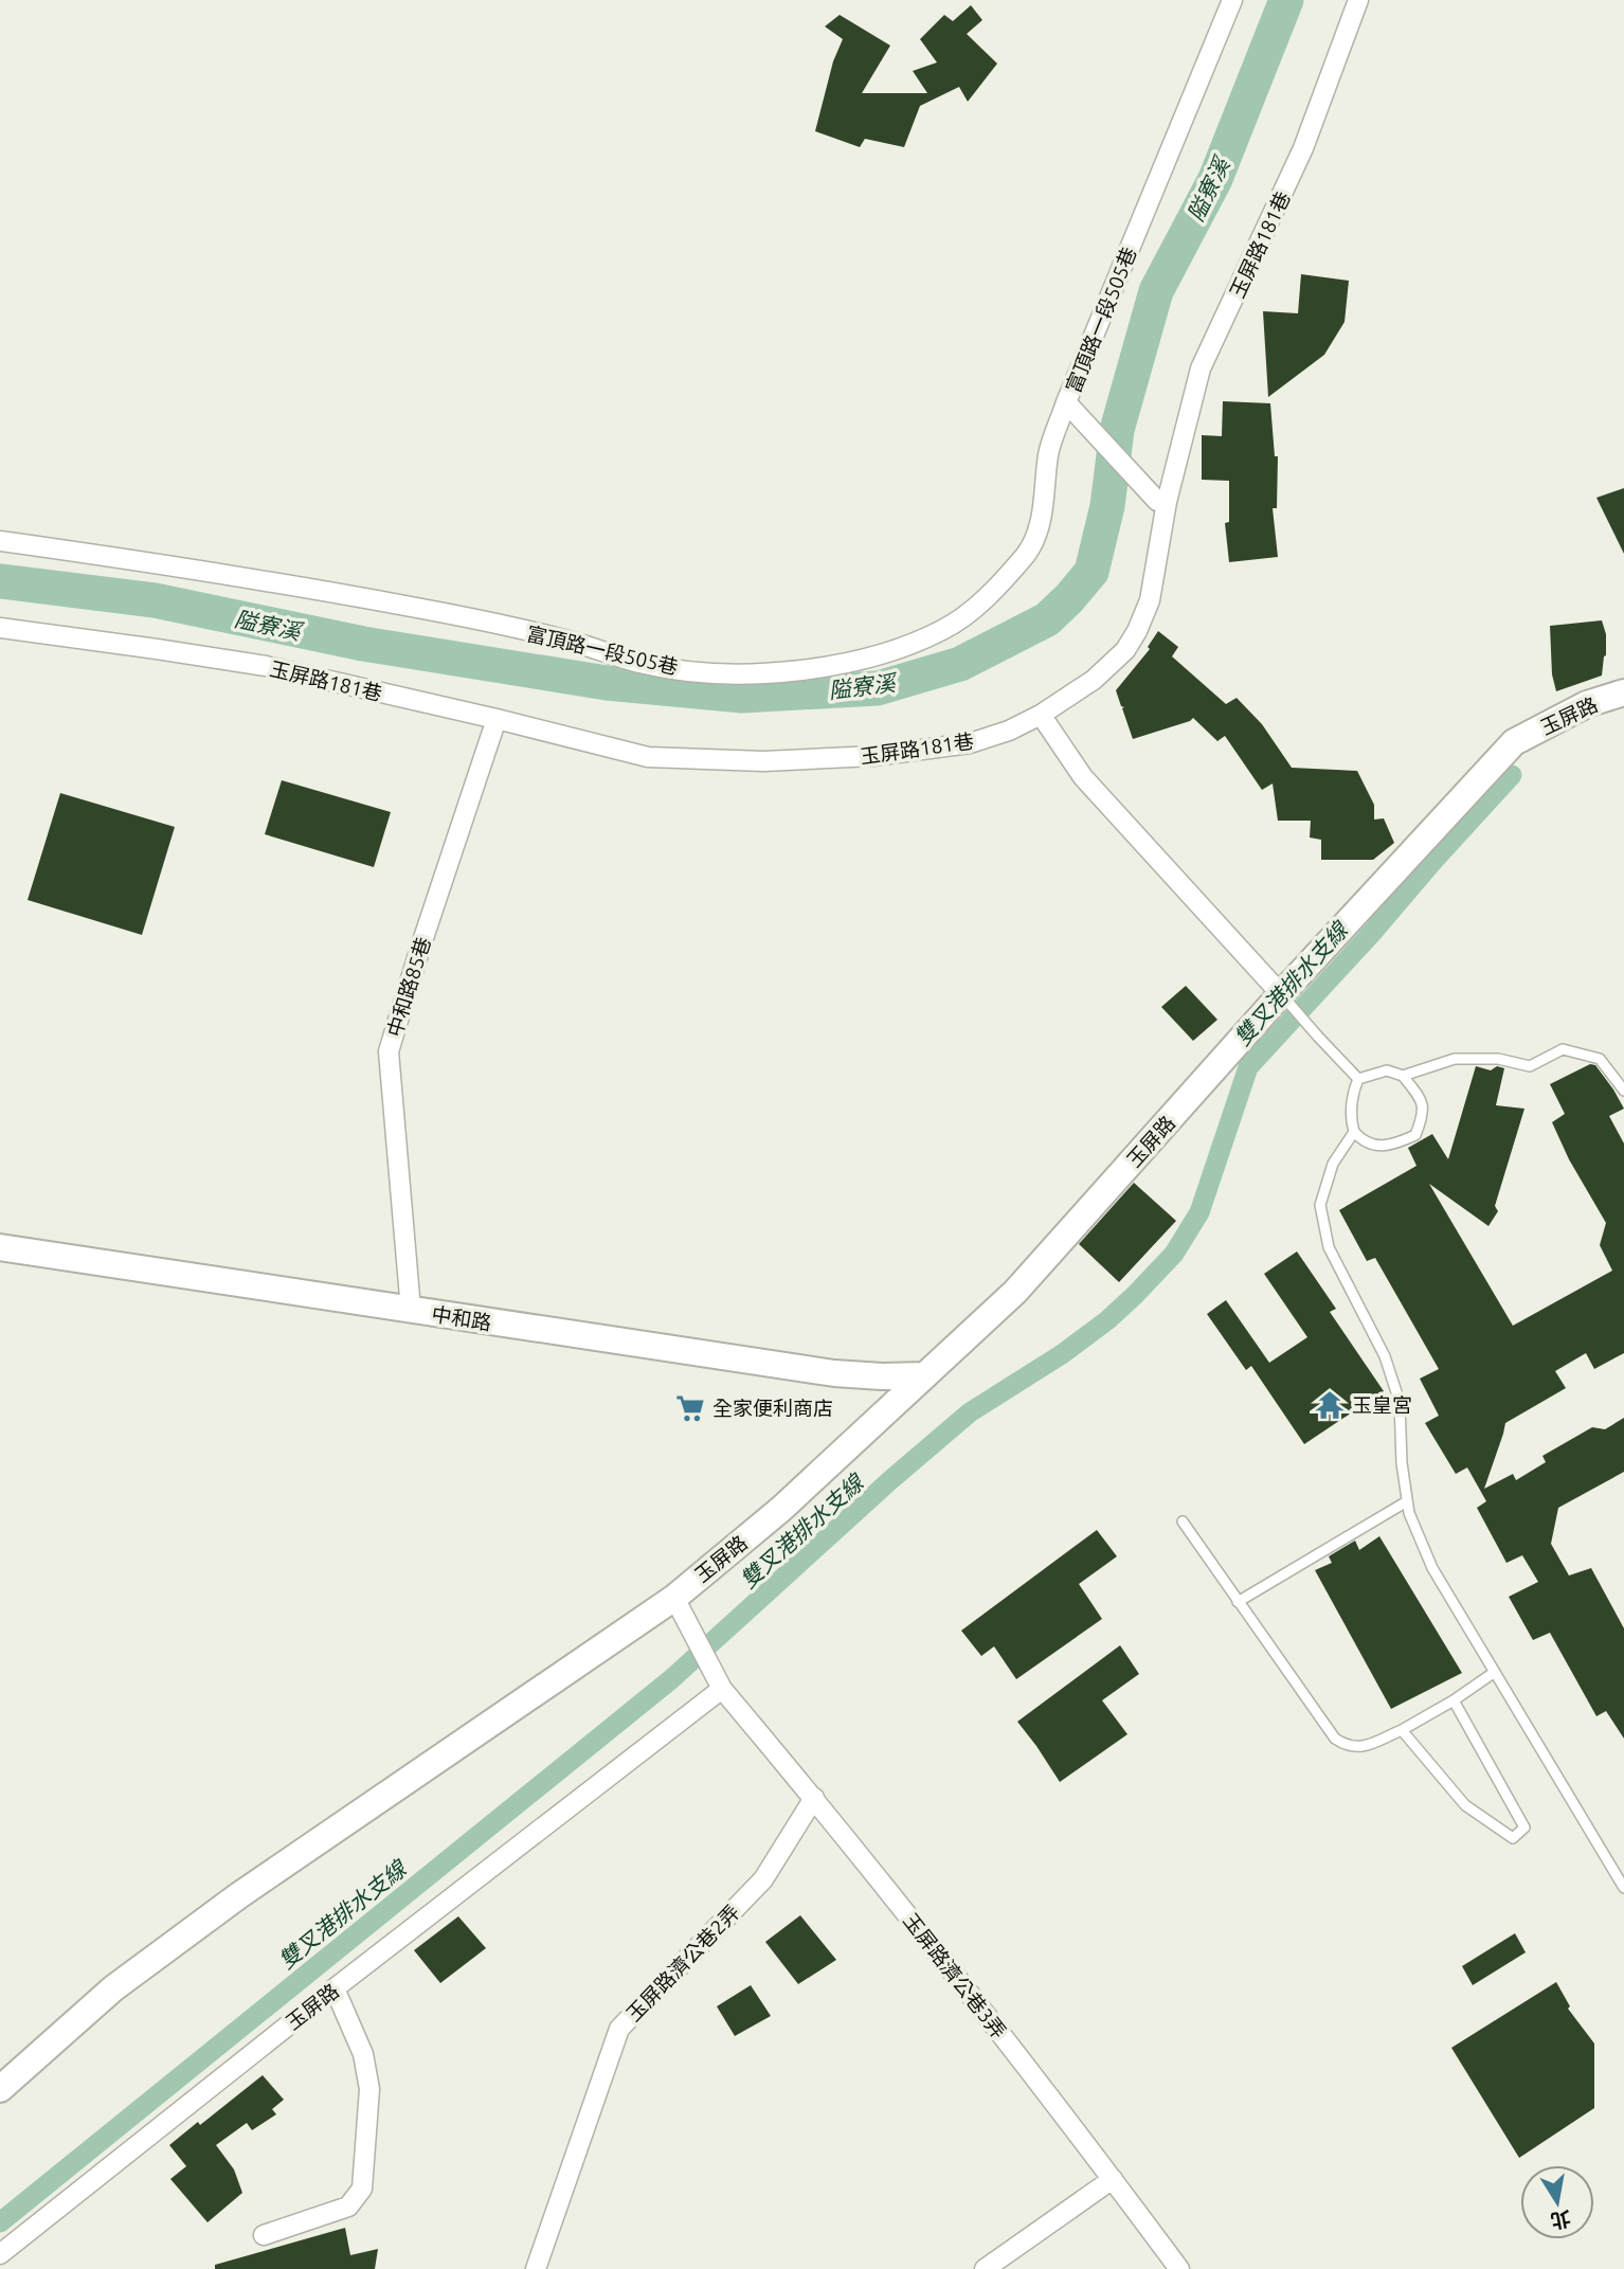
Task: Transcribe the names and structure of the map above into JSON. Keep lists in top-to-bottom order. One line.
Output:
{"streets":{"street":["玉屏路181巷","富頂路一段505巷","玉屏路","中和路85巷","中和路","玉屏路濟公巷2弄","玉屏路濟公巷3弄"]},"crossings":[["玉屏路181巷","中和路85巷"],["玉屏路","中和路"],["玉屏路","玉屏路濟公巷3弄"],["中和路85巷","中和路"],["玉屏路濟公巷2弄","玉屏路濟公巷3弄"]],"water":["隘寮溪","雙叉港排水支線"],"places":{"temple":["玉皇宮"],"supermarket":["全家便利商店"]},"north":"bottom"}
